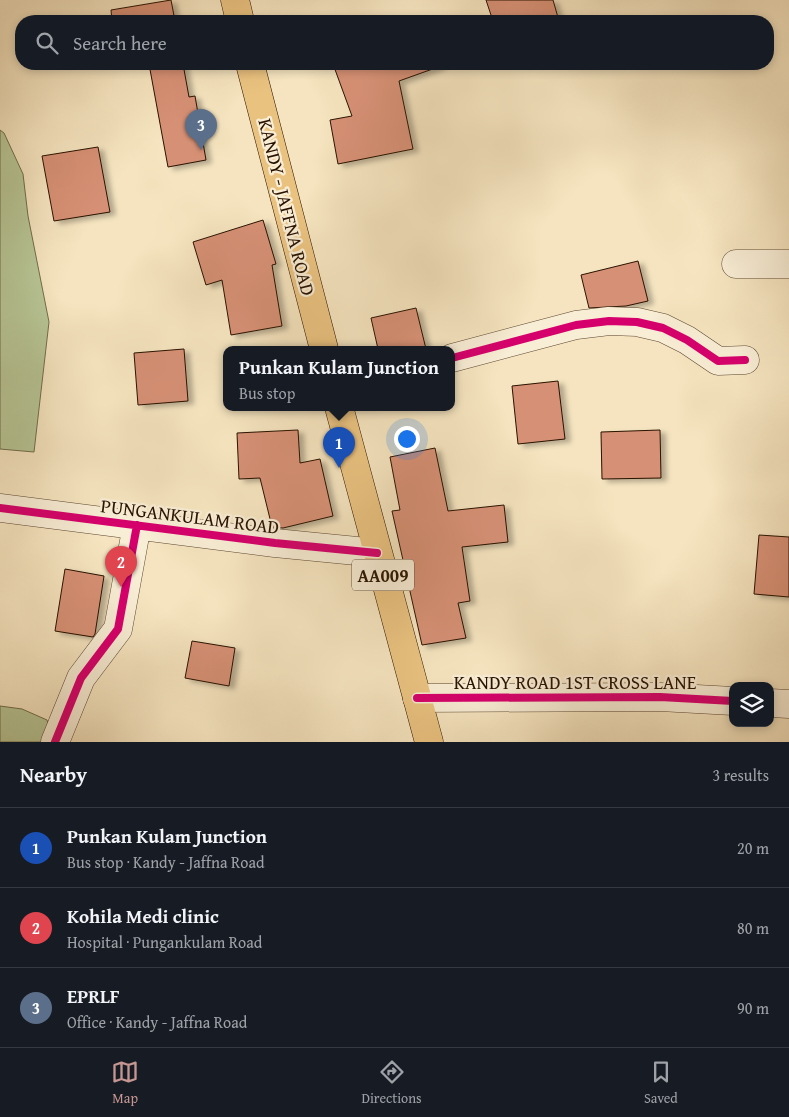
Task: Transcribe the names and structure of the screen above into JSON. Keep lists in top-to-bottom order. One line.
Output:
{"streets":{"highway":["KANDY - JAFFNA ROAD","AA009"],"street":["PUNGANKULAM ROAD","KANDY ROAD 1ST CROSS LANE"]},"crossings":[["PUNGANKULAM ROAD","AA009"],["AA009","KANDY ROAD 1ST CROSS LANE"]],"page":{"search":"Search here","pins":["3","1","2"],"popup":["Punkan Kulam Junction","Bus stop"],"heading":["Nearby","3 results"],"list":[{"mark":"1","name":"Punkan Kulam Junction","note":"Bus stop · Kandy - Jaffna Road","value":"20 m"},{"mark":"2","name":"Kohila Medi clinic","note":"Hospital · Pungankulam Road","value":"80 m"},{"mark":"3","name":"EPRLF","note":"Office · Kandy - Jaffna Road","value":"90 m"}],"nav":["Map","Directions","Saved"]}}
